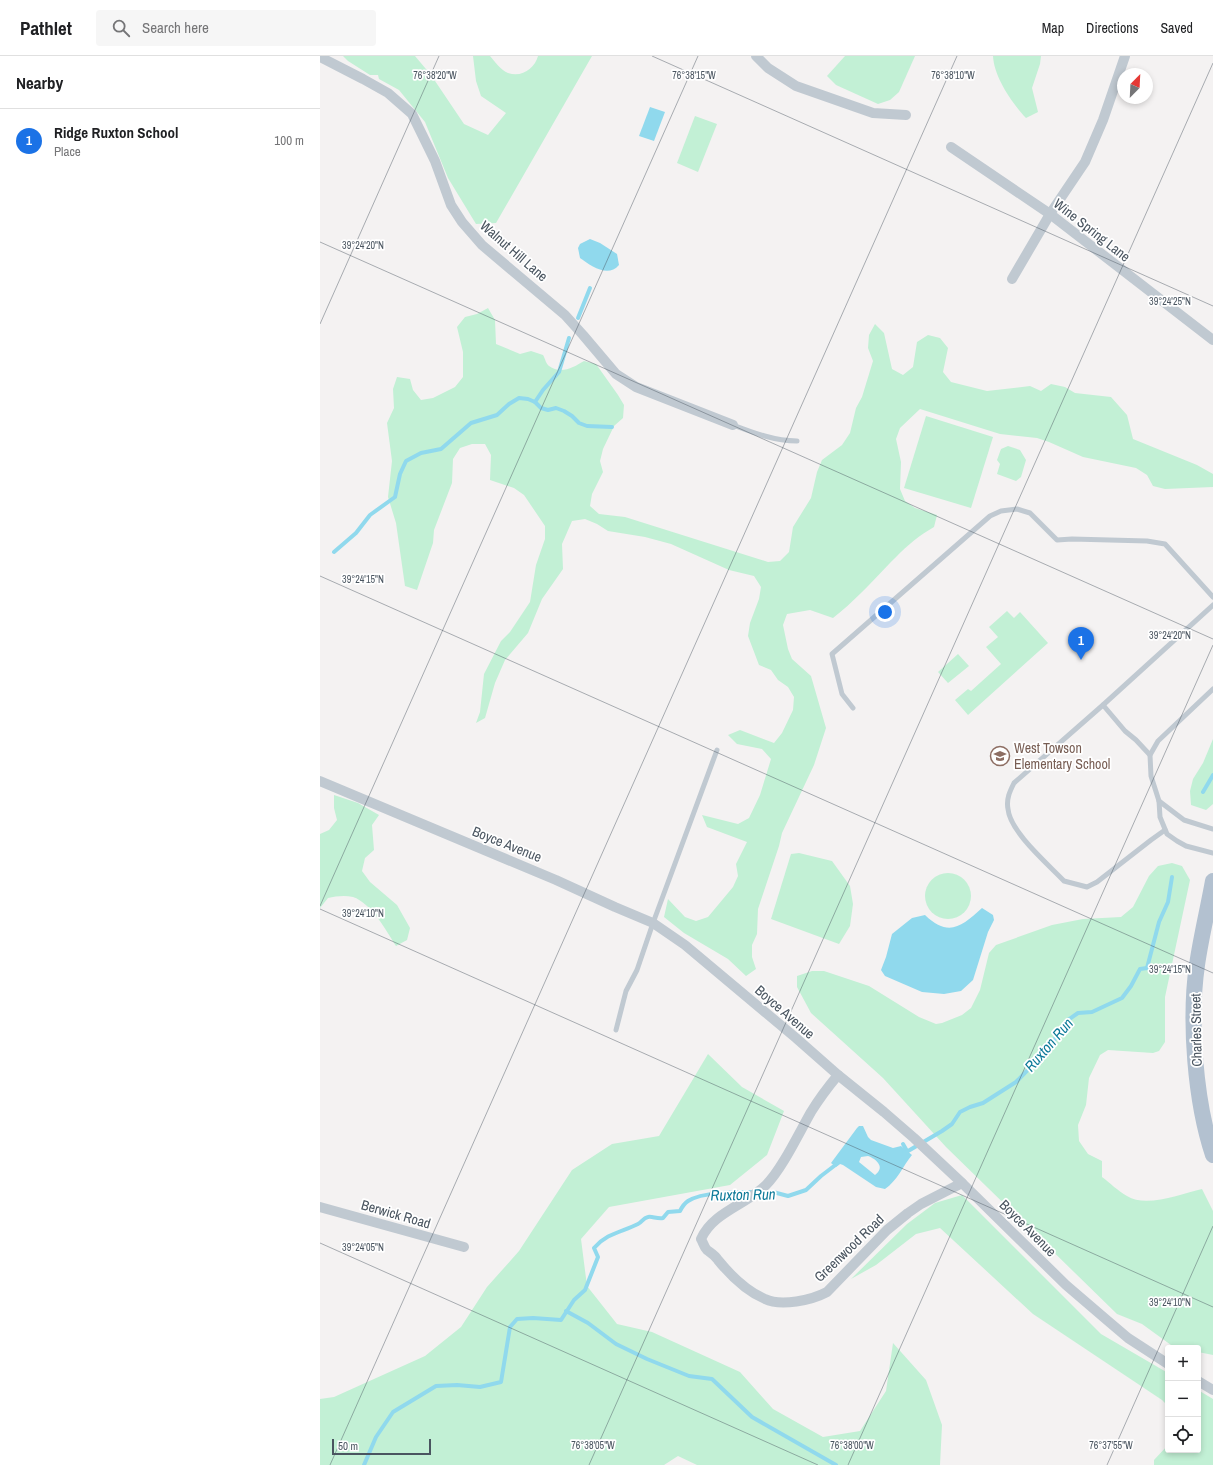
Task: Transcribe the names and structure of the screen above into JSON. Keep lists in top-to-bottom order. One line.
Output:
{"streets":{"main road":["Charles Street"],"street":["Wine Spring Lane","Walnut Hill Lane","Boyce Avenue","Berwick Road","Greenwood Road"]},"crossings":[["Boyce Avenue","Greenwood Road"]],"water":["Ruxton Run"],"places":{"school or university":["West Towson Elementary School"]},"scale_bar":"50 m","north":"top right","page":{"header":"Pathlet","search":"Search here","nav":["Map","Directions","Saved"],"heading":"Nearby","list":[{"mark":"1","name":"Ridge Ruxton School","note":"Place","value":"100 m"}],"pins":"1","map_buttons":["+","−"],"scale":"50 m"},"coordinates":["76°38'15\"W","76°38'10\"W","76°38'20\"W","39°24'20\"N","39°24'25\"N","39°24'15\"N","39°24'10\"N","39°24'05\"N","76°38'05\"W","76°38'00\"W","76°37'55\"W"]}
